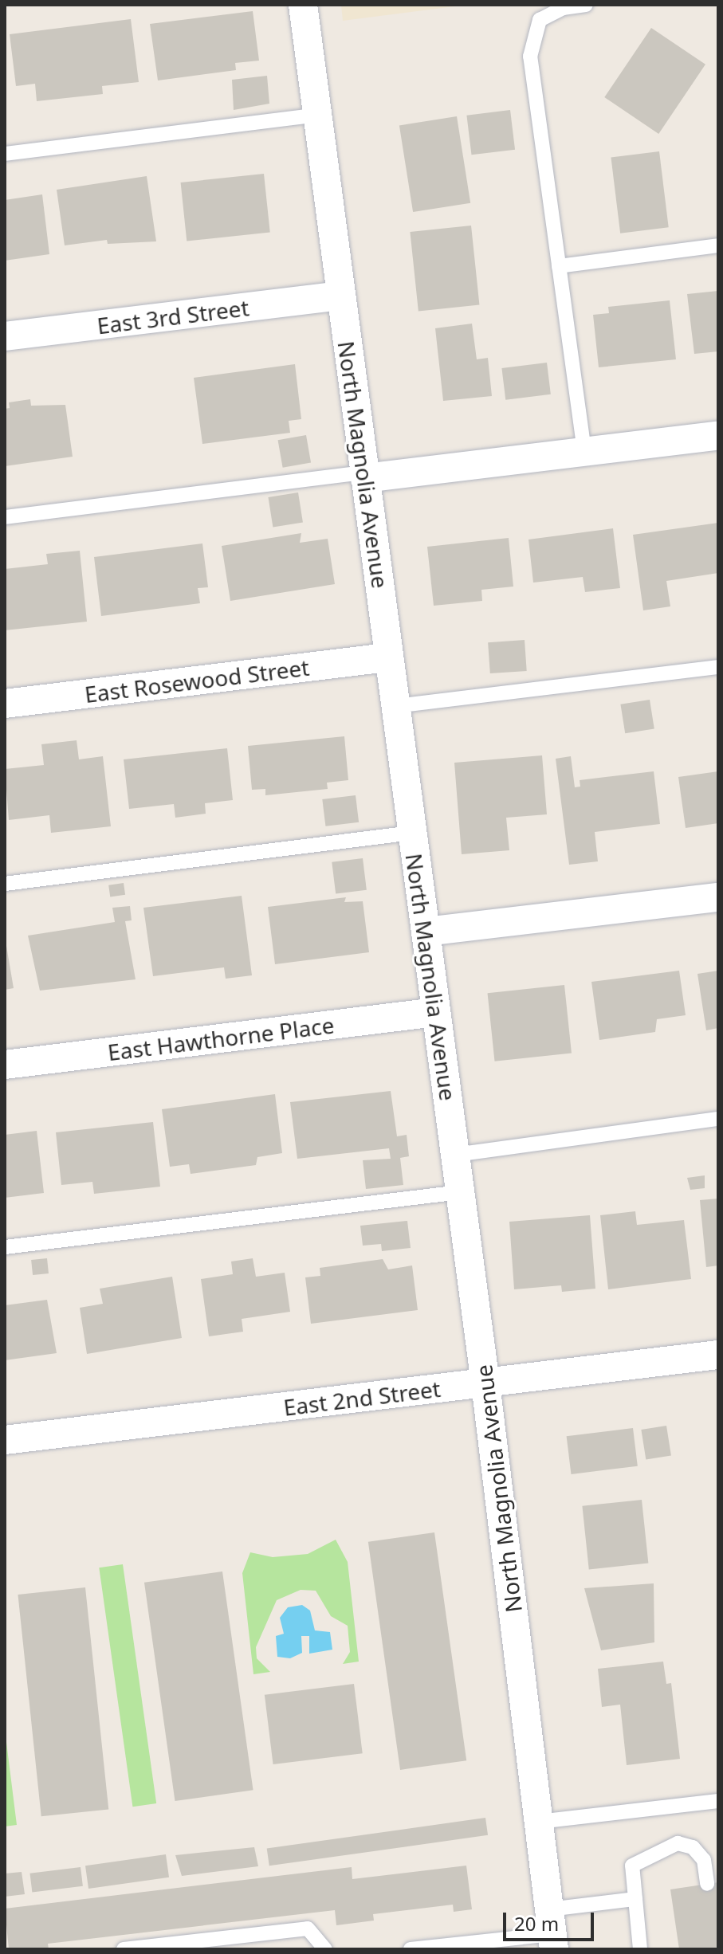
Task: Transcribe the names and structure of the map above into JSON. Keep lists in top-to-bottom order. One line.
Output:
{"streets":{"street":["East 3rd Street","North Magnolia Avenue","East Rosewood Street","East Hawthorne Place","East 2nd Street"]},"crossings":[["East 3rd Street","North Magnolia Avenue"],["North Magnolia Avenue","East Rosewood Street"],["North Magnolia Avenue","East Hawthorne Place"],["North Magnolia Avenue","East 2nd Street"]],"scale_bar":"20 m"}
